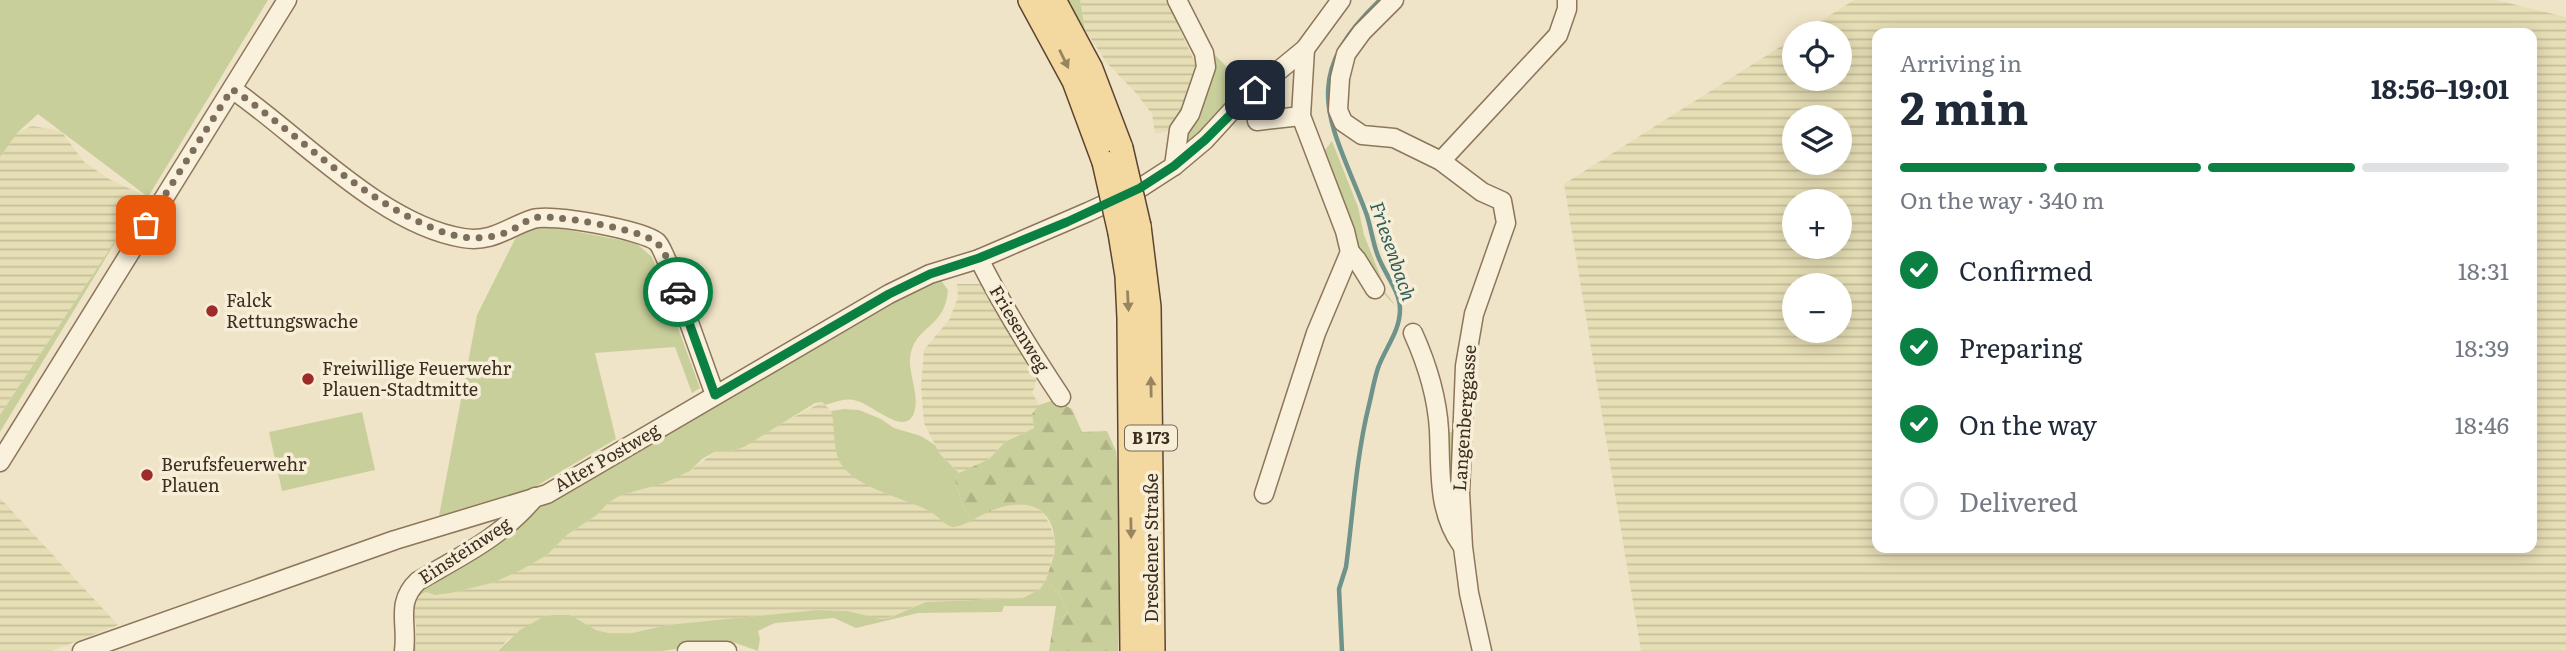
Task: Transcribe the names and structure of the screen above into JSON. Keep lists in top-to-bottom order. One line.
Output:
{"streets":{"main road":["B 173","Dresdener Straße"],"street":["Friesenweg","Langenberggasse","Alter Postweg","Einsteinweg"]},"crossings":[["Friesenweg","Alter Postweg"],["B 173","Dresdener Straße"],["Alter Postweg","Einsteinweg"]],"water":["Friesenbach"],"places":["Falck Rettungswache","Freiwillige Feuerwehr Plauen-Stadtmitte","Berufsfeuerwehr Plauen"],"page":{"map_buttons":["+","−"],"heading":["2 min","Arriving in","18:56–19:01"],"bar":"On the way · 340 m","list":[["Confirmed","18:31"],["Preparing","18:39"],["On the way","18:46"],"Delivered"]}}
